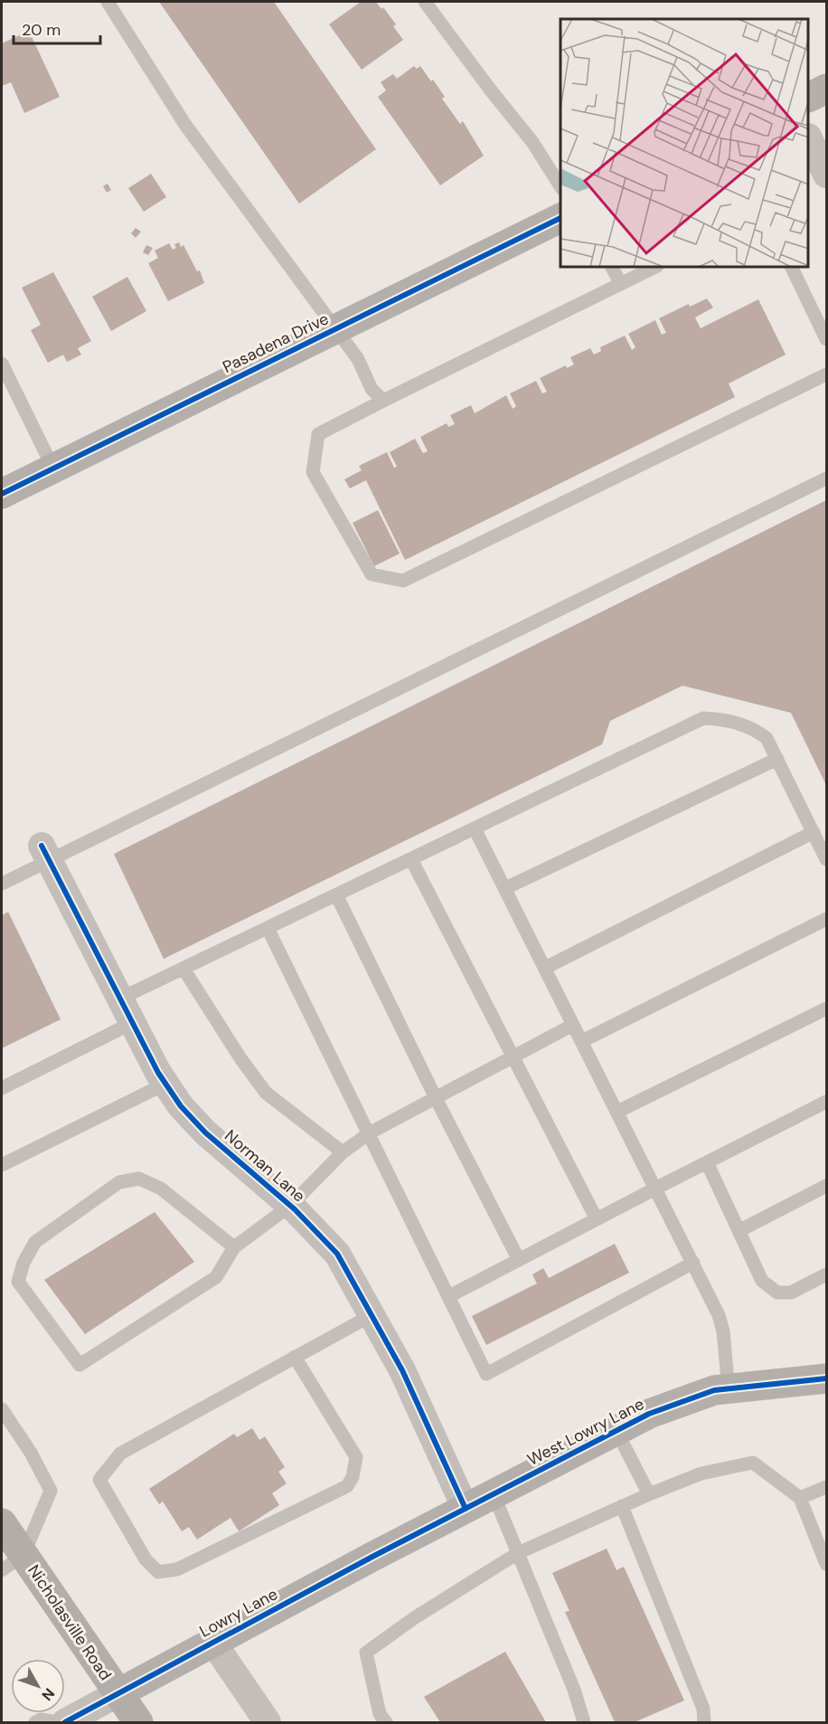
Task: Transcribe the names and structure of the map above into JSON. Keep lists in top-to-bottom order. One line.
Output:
{"streets":{"main road":["Nicholasville Road"],"street":["Pasadena Drive","Norman Lane","West Lowry Lane","Lowry Lane"]},"crossings":[["Norman Lane","West Lowry Lane"],["West Lowry Lane","Lowry Lane"],["Lowry Lane","Nicholasville Road"]],"scale_bar":"20 m","north":"bottom right"}
